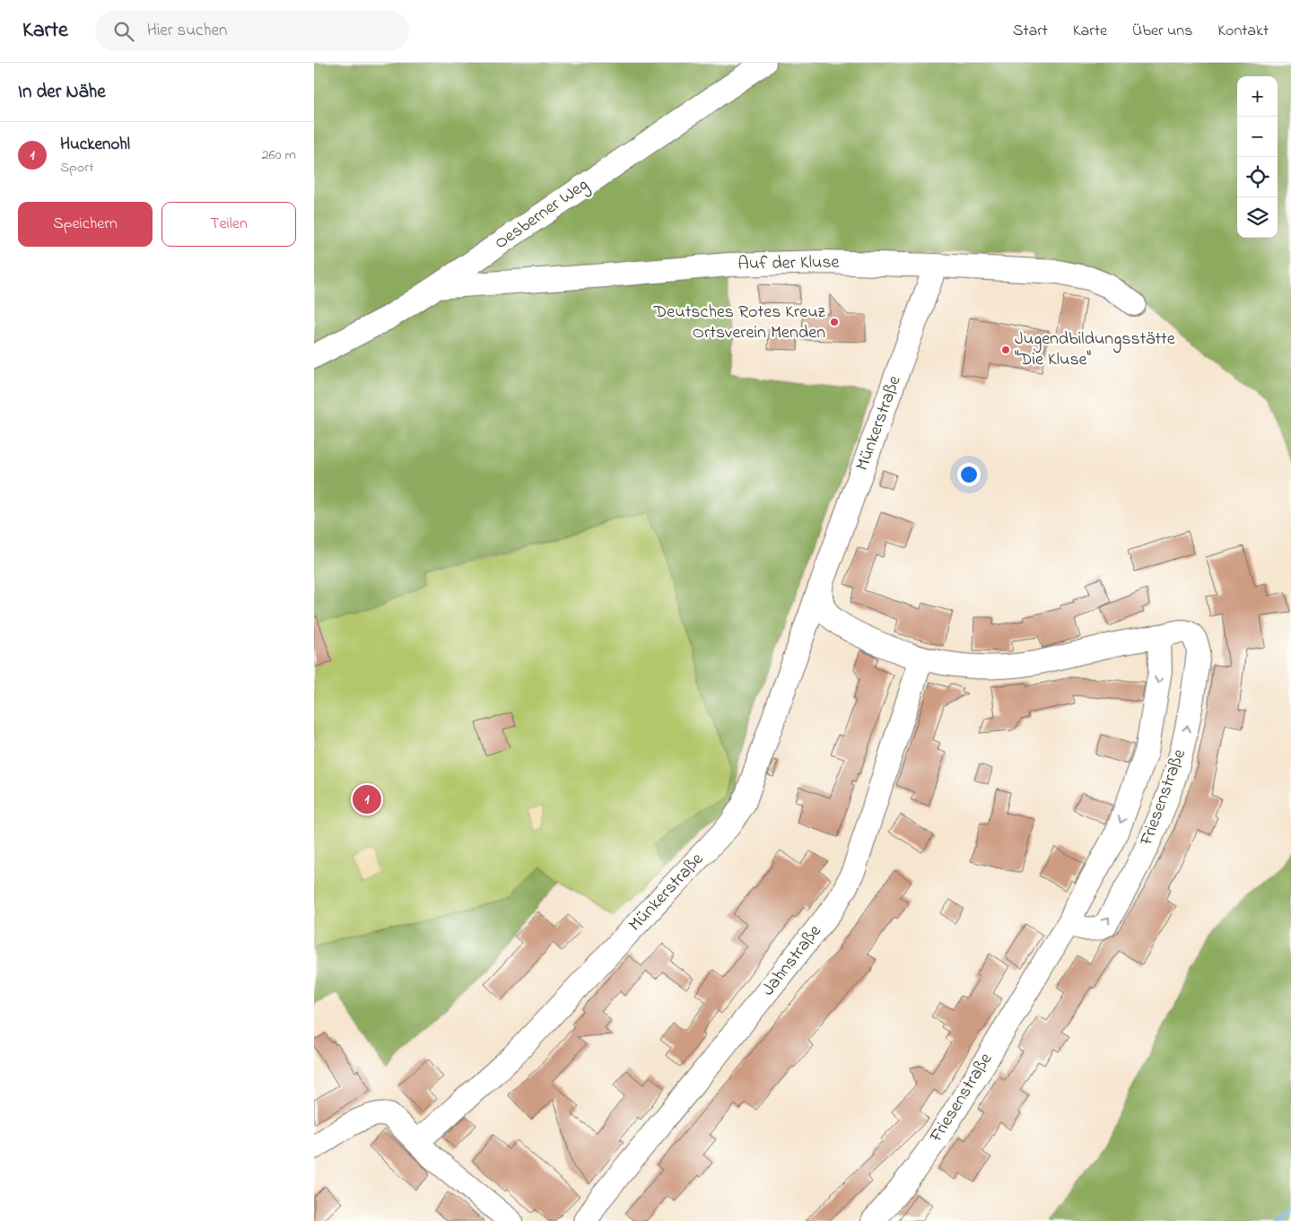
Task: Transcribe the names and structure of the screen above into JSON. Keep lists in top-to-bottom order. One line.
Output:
{"streets":{"street":["Oesberner Weg","Auf der Kluse","Münkerstraße","Friesenstraße","Jahnstraße"]},"crossings":[["Oesberner Weg","Auf der Kluse"],["Auf der Kluse","Münkerstraße"]],"places":["Deutsches Rotes Kreuz Ortsverein Menden","Jugendbildungsstätte \"Die Kluse\""],"page":{"header":"Karte","search":"Hier suchen","nav":["Start","Karte","Über uns","Kontakt"],"heading":"In der Nähe","map_buttons":["+","−"],"list":[{"mark":"1","name":"Huckenohl","note":"Sport","value":"260 m"}],"buttons":["Speichern","Teilen"],"pins":"1"}}
